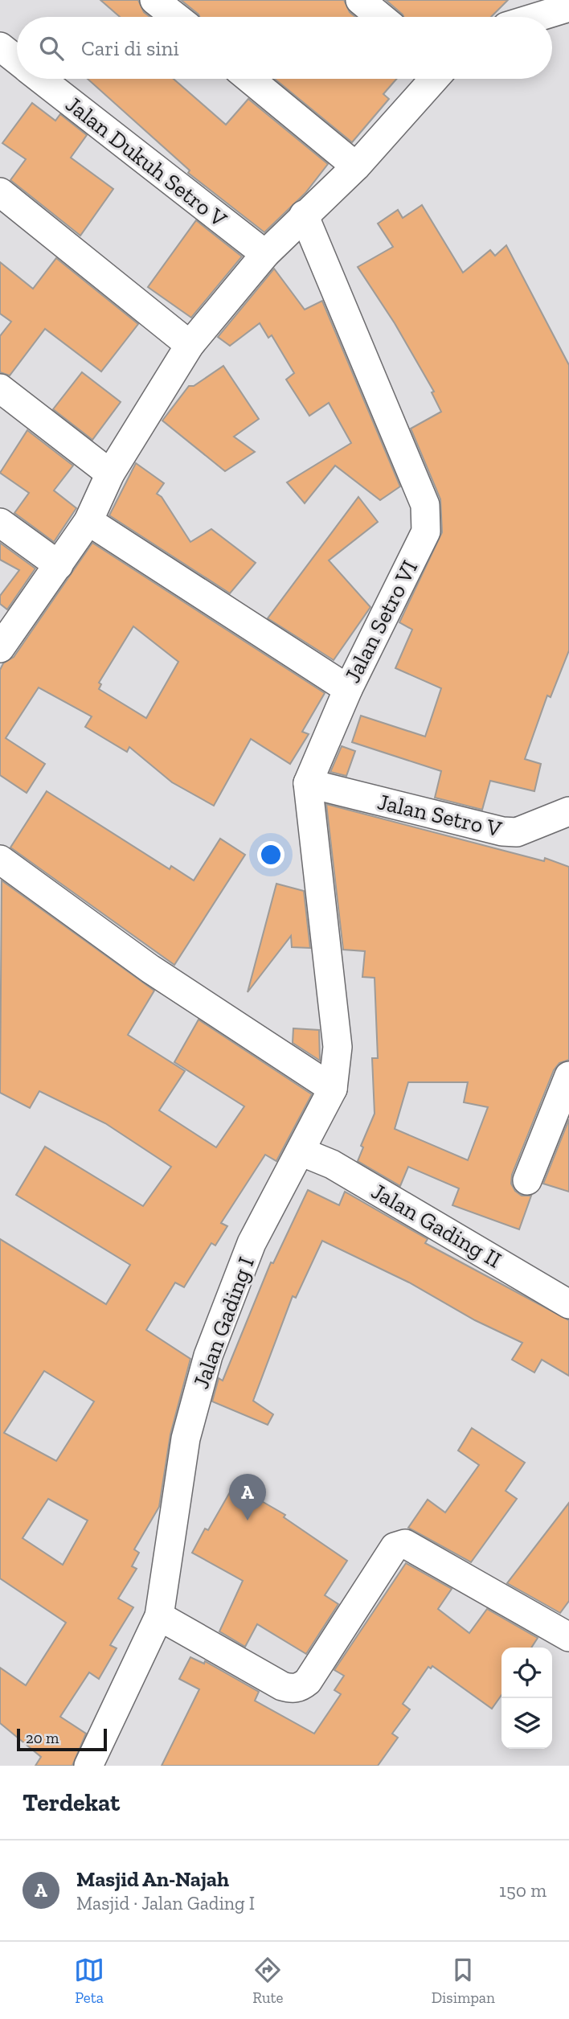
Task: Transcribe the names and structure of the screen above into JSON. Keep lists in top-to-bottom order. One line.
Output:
{"streets":{"street":["Jalan Dukuh Setro V","Jalan Setro VI","Jalan Setro V","Jalan Gading II","Jalan Gading I"]},"crossings":[["Jalan Setro VI","Jalan Setro V"],["Jalan Setro VI","Jalan Gading I"],["Jalan Gading II","Jalan Gading I"]],"scale_bar":"20 m","page":{"search":"Cari di sini","pins":"A","scale":"20 m","heading":"Terdekat","list":[{"mark":"A","name":"Masjid An-Najah","note":"Masjid · Jalan Gading I","value":"150 m"}],"nav":["Peta","Rute","Disimpan"]}}
